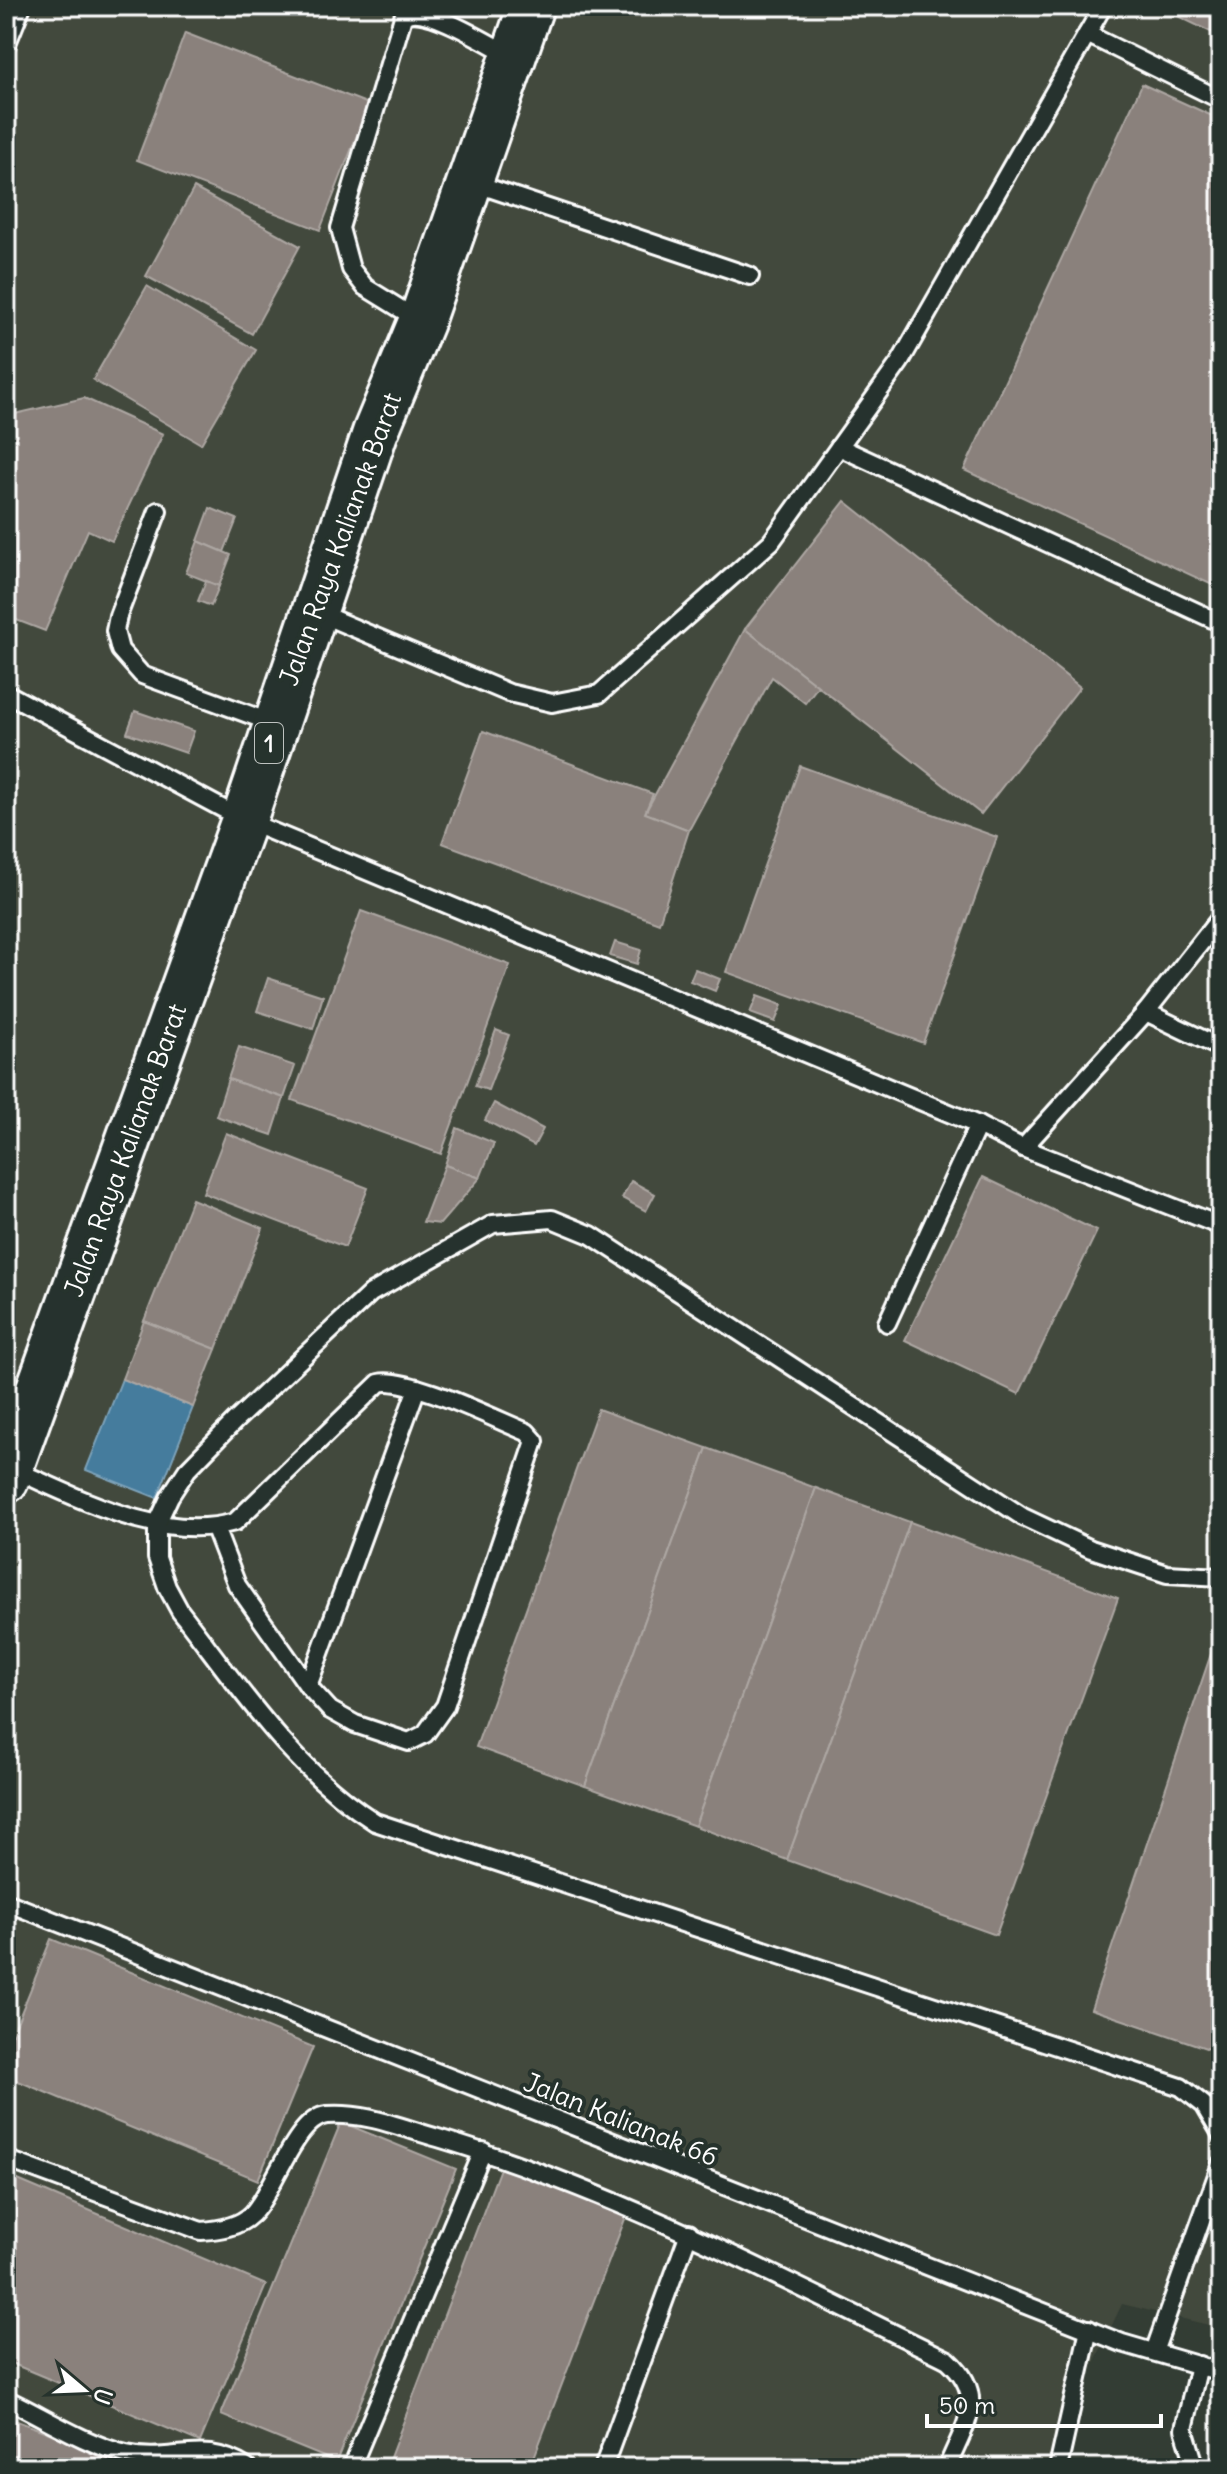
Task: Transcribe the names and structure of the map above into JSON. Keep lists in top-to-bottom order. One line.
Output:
{"streets":{"highway":["Jalan Raya Kalianak Barat","1"],"lane":["Jalan Kalianak 66"]},"scale_bar":"50 m","north":"right"}
